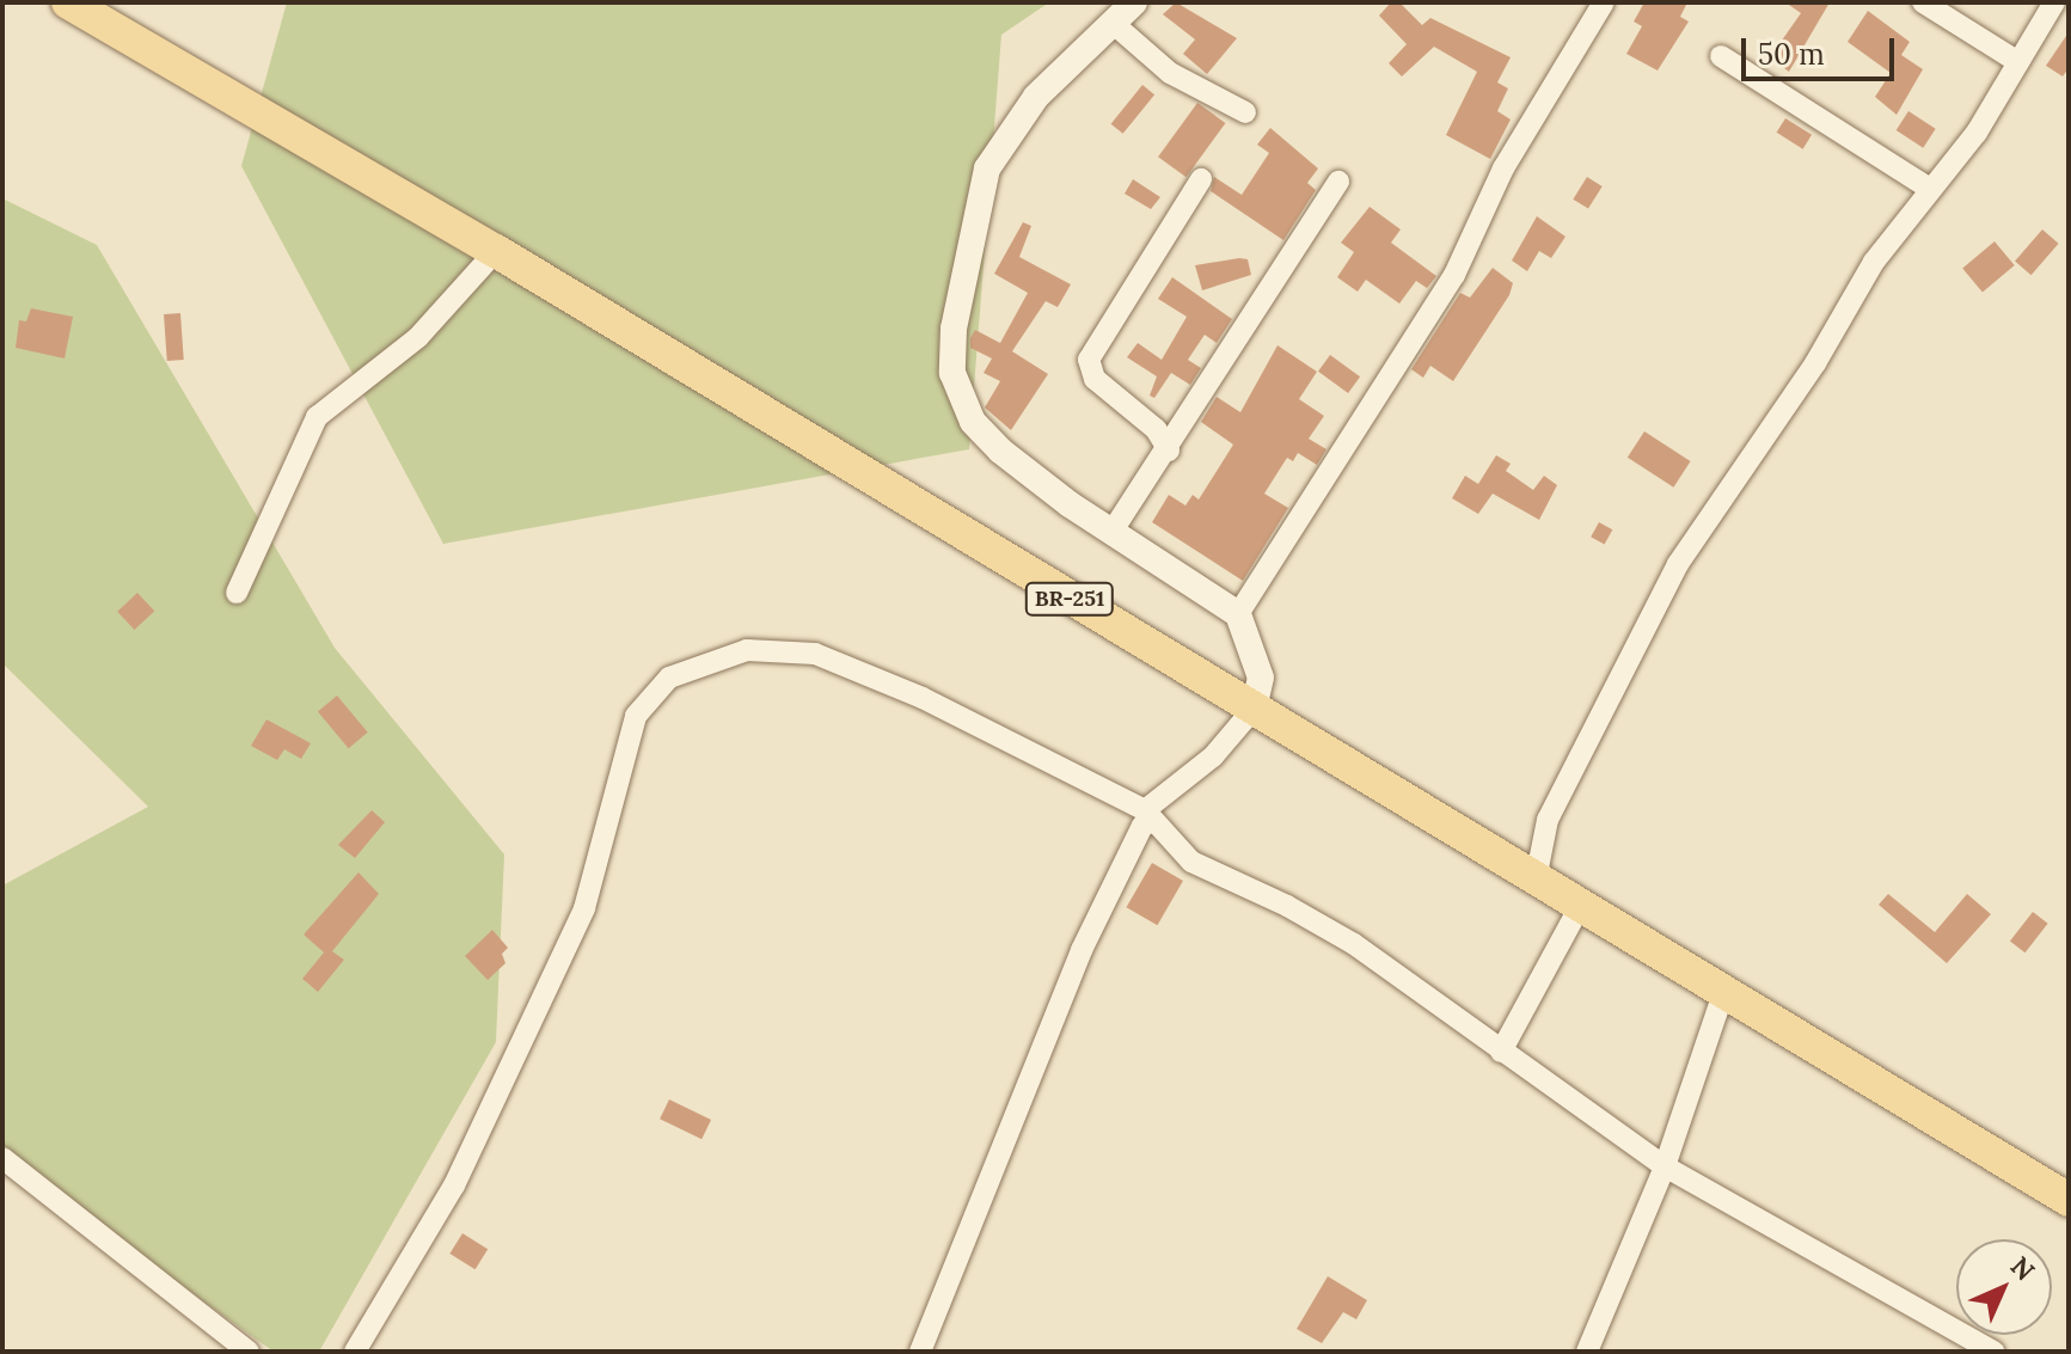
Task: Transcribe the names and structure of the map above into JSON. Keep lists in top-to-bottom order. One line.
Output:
{"streets":{"main road":["BR-251"]},"scale_bar":"50 m","north":"top right"}
